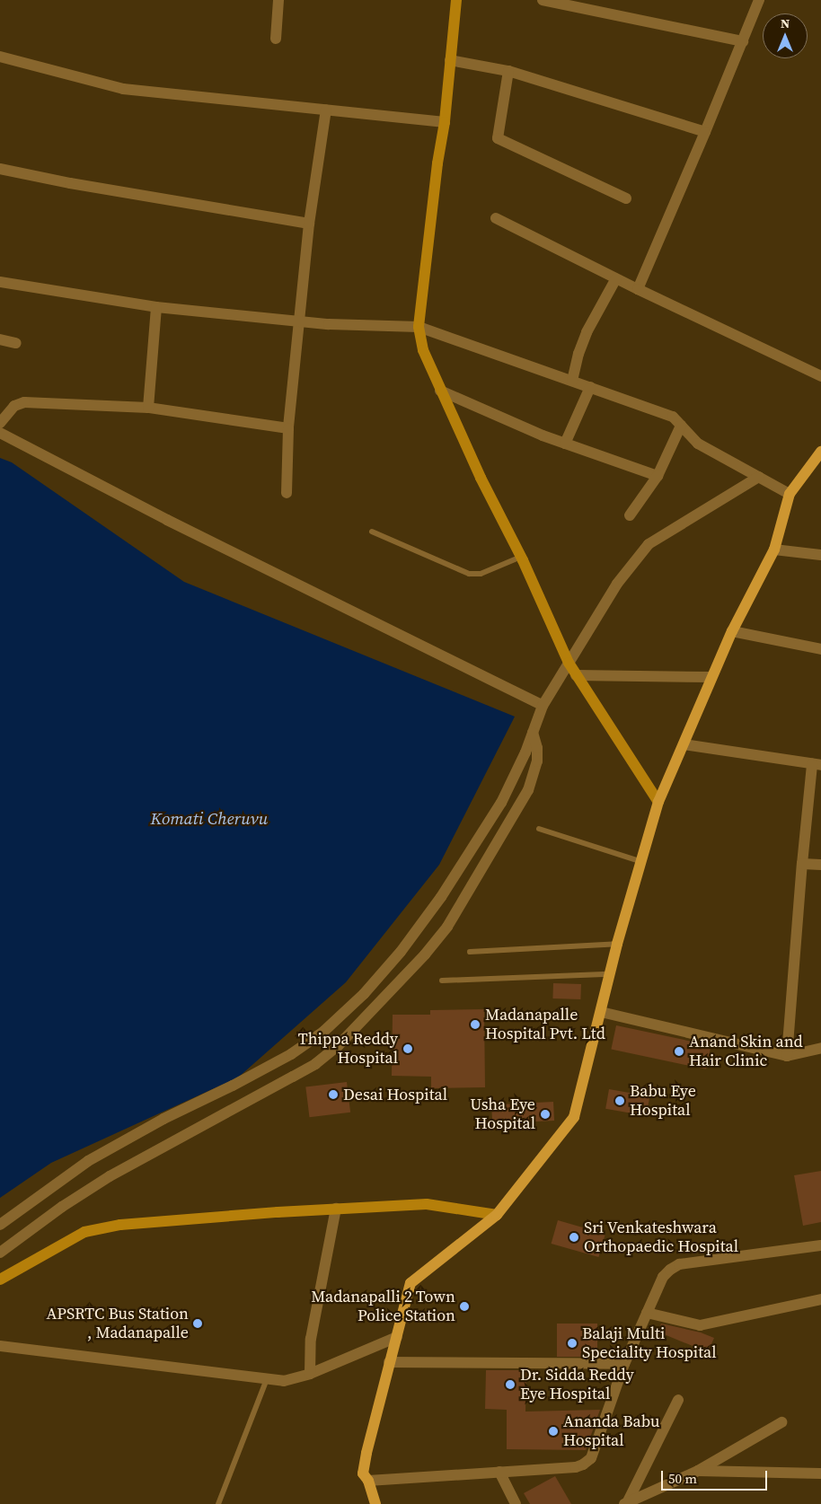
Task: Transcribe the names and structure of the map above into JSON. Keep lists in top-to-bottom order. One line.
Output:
{"water":["Komati Cheruvu"],"places":["Madanapalle Hospital Pvt. Ltd","Thippa Reddy Hospital","Anand Skin and Hair Clinic","Desai Hospital","Babu Eye Hospital","Usha Eye Hospital","Sri Venkateshwara Orthopaedic Hospital","Madanapalli 2 Town Police Station","APSRTC Bus Station , Madanapalle","Balaji Multi Speciality Hospital","Dr. Sidda Reddy Eye Hospital","Ananda Babu Hospital"],"scale_bar":"50 m","north":"top"}
